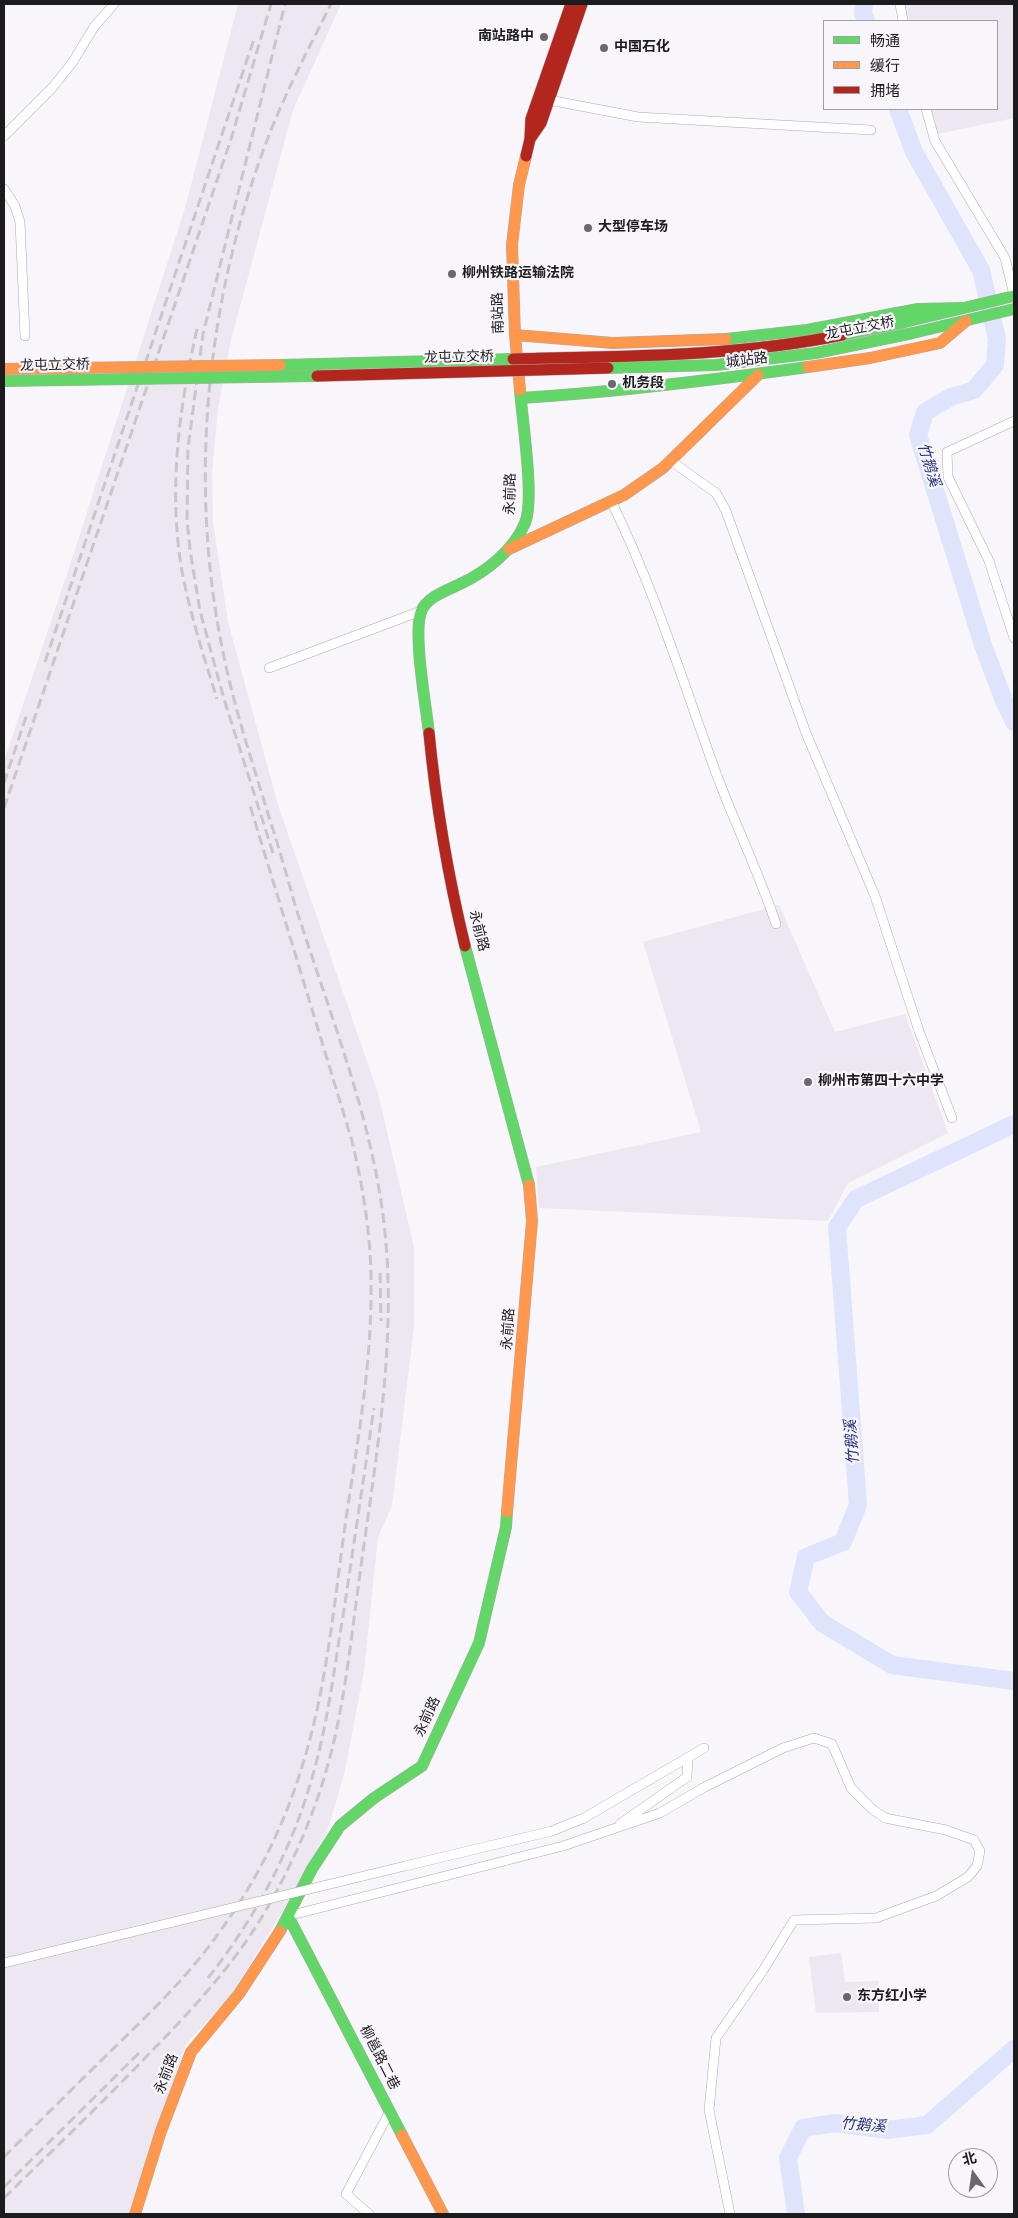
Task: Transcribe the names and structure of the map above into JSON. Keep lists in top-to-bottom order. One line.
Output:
{"streets":{"main road":["南站路","龙屯立交桥","城站路","永前路","柳邕路二巷"]},"crossings":[["南站路","城站路"],["南站路","永前路"],["龙屯立交桥","城站路"],["城站路","永前路"],["永前路","柳邕路二巷"]],"water":["竹鹅溪"],"places":["南站路中","中国石化","大型停车场","柳州铁路运输法院","机务段","柳州市第四十六中学","东方红小学"],"legend":["畅通","缓行","拥堵"],"north":"top"}
